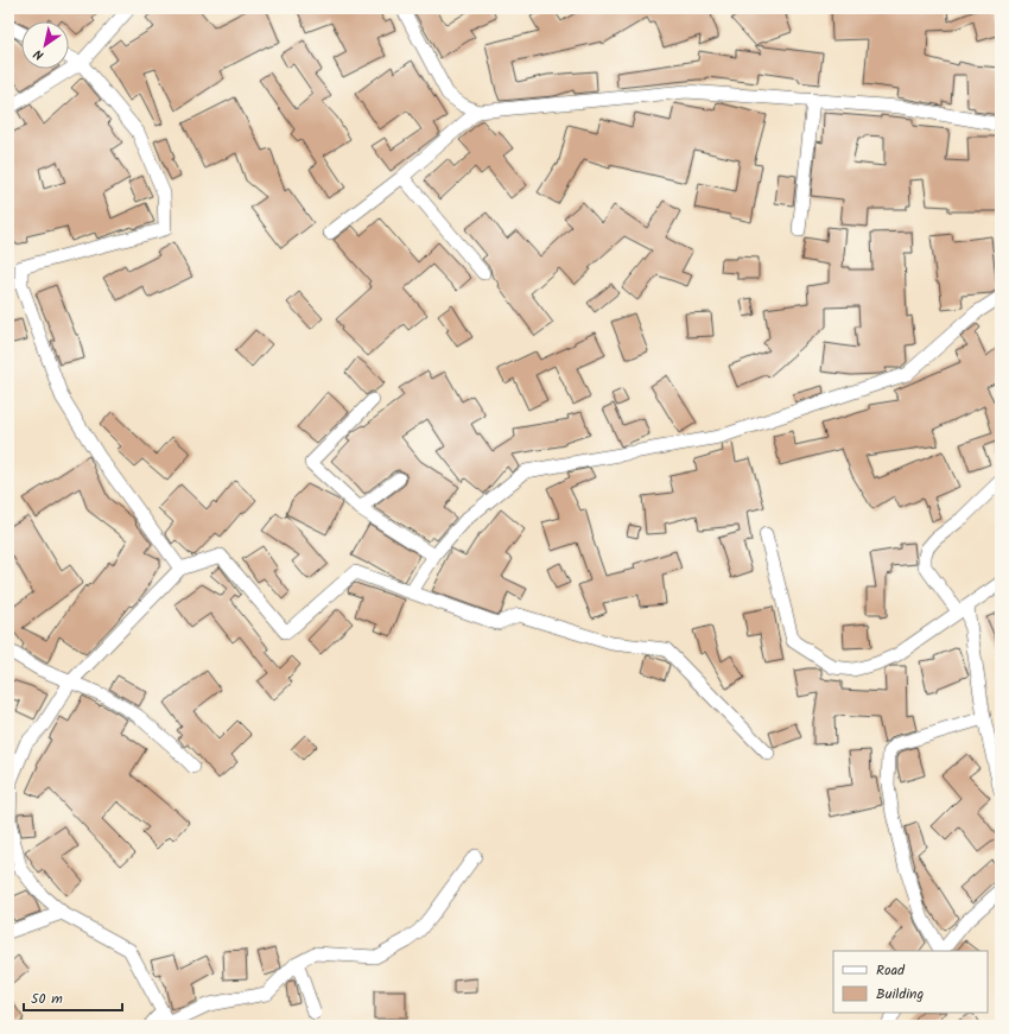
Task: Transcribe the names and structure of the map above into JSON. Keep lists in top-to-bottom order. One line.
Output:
{"legend":["Road","Building"],"scale_bar":"50 m","north":"bottom left"}
